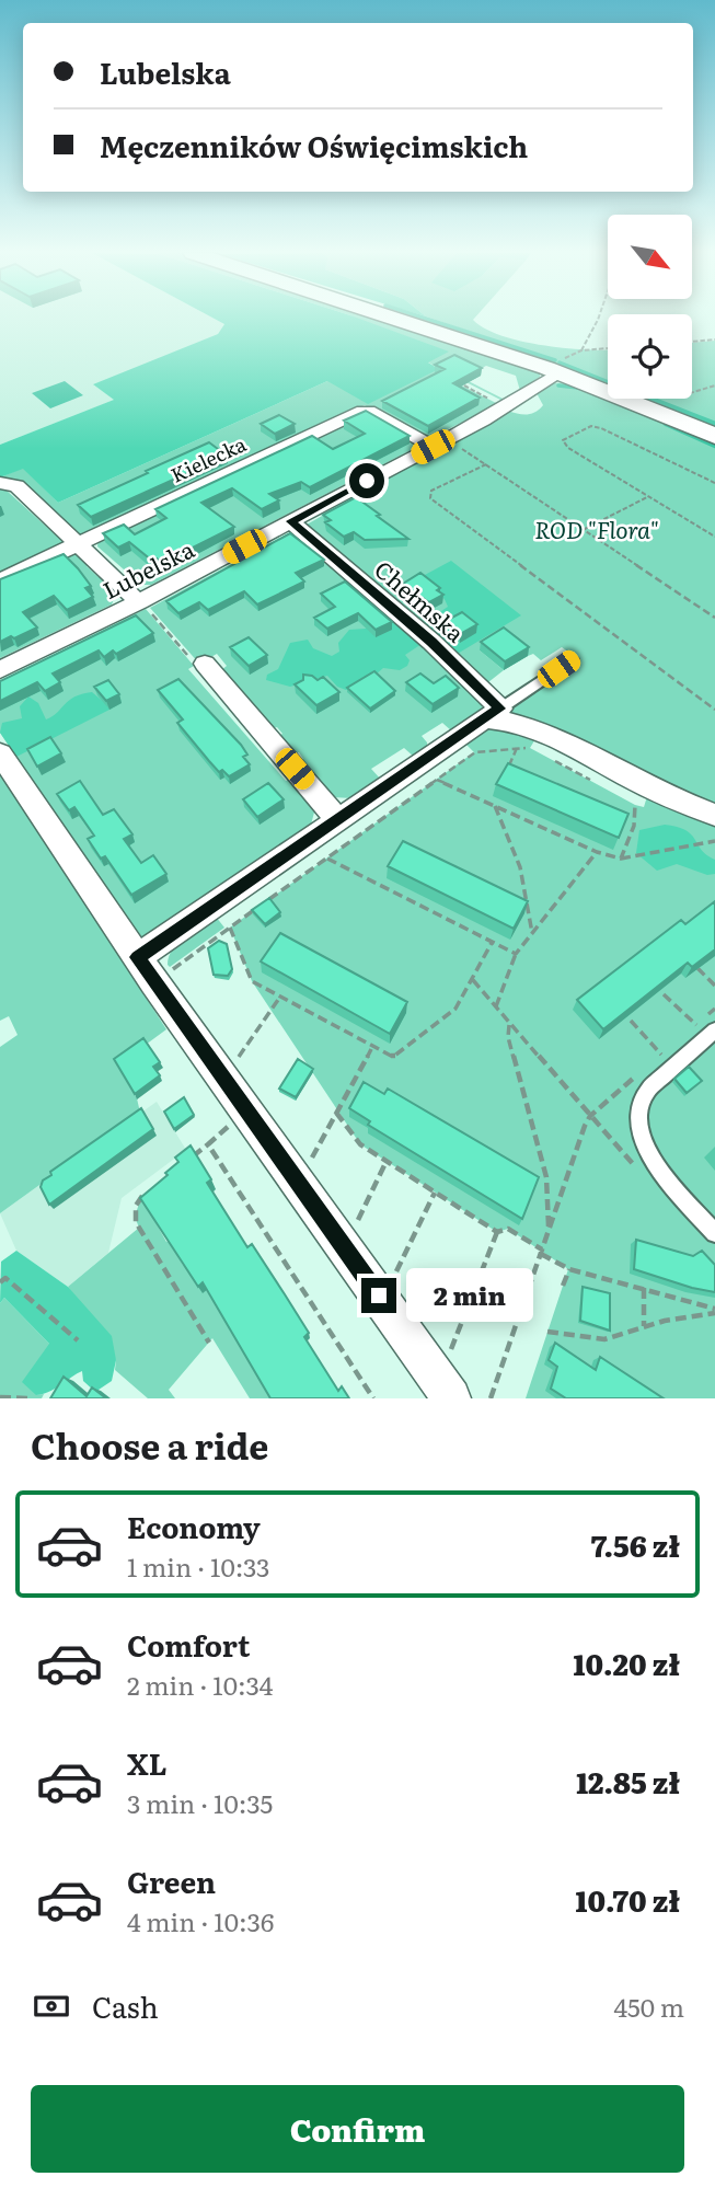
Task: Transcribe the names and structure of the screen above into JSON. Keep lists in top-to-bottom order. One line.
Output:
{"streets":{"street":["Kielecka","Lubelska","Chełmska"]},"crossings":[["Kielecka","Lubelska"],["Lubelska","Chełmska"]],"parks":["ROD \"Flora\""],"north":"bottom right","page":{"banner":["Lubelska","Męczenników Oświęcimskich"],"bubble":"2 min","heading":"Choose a ride","list":[{"name":"Economy","note":"1 min · 10:33","value":"7.56 zł"},{"name":"Comfort","note":"2 min · 10:34","value":"10.20 zł"},{"name":"XL","note":"3 min · 10:35","value":"12.85 zł"},{"name":"Green","note":"4 min · 10:36","value":"10.70 zł"}],"pay":["Cash","450 m"],"buttons":"Confirm"}}
